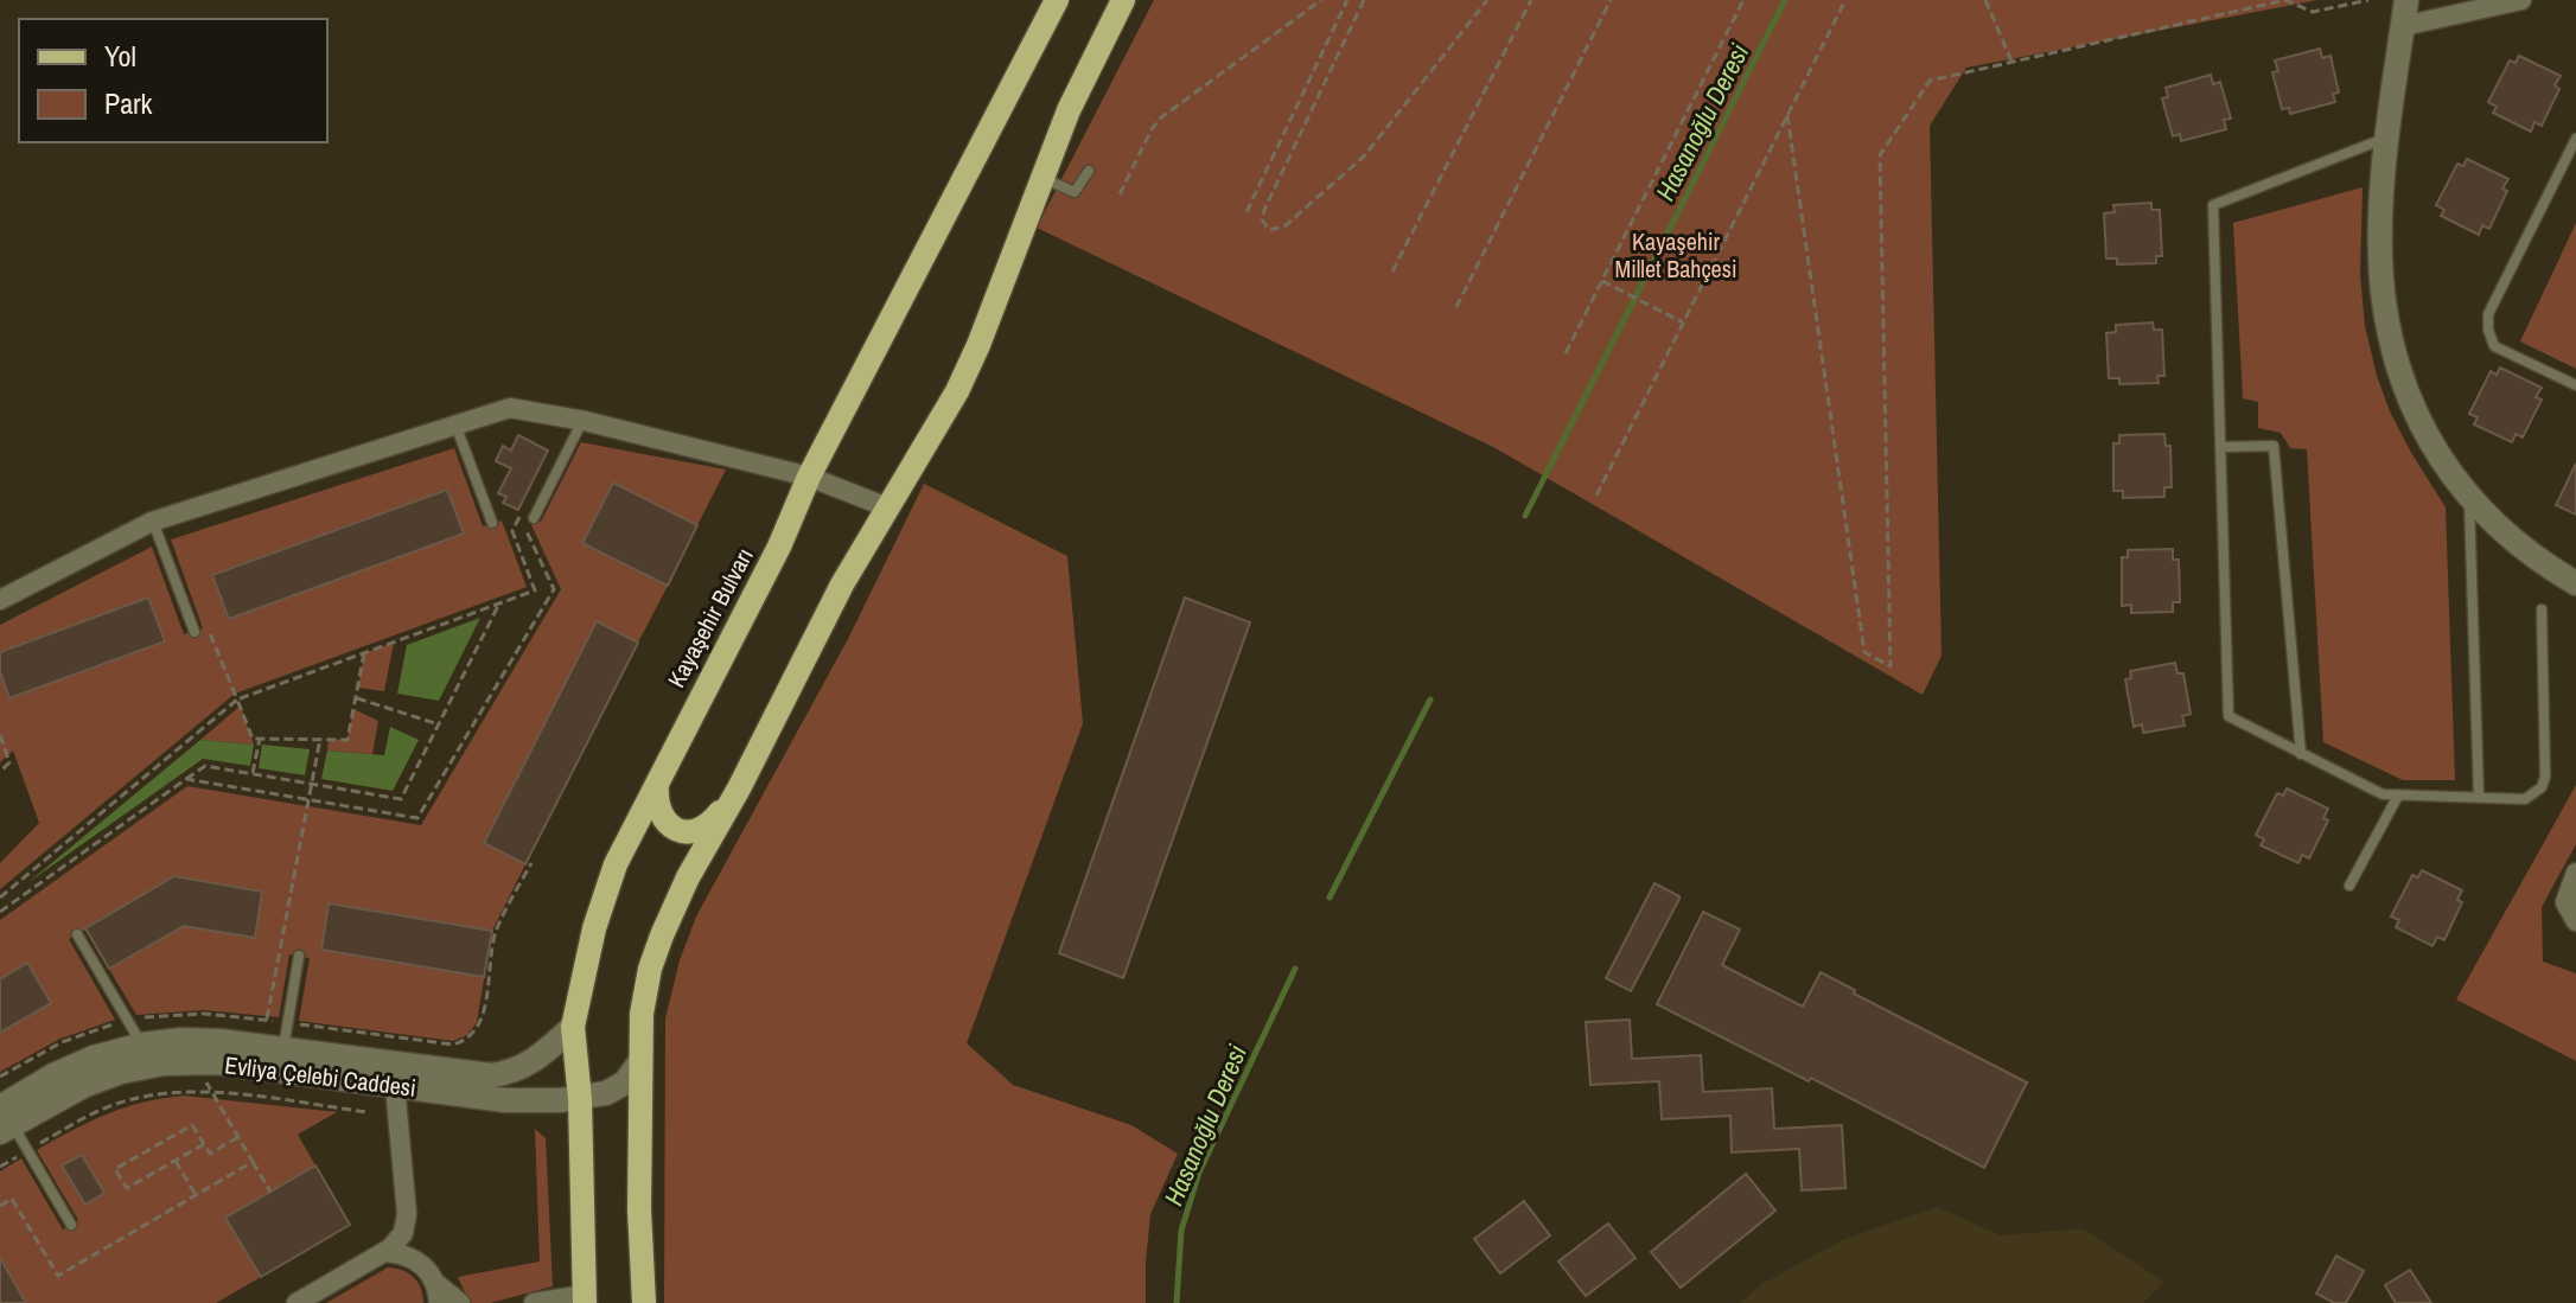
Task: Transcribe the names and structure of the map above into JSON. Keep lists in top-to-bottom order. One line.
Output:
{"streets":{"main road":["Kayaşehir Bulvarı"],"street":["Evliya Çelebi Caddesi"]},"crossings":[["Kayaşehir Bulvarı","Evliya Çelebi Caddesi"]],"water":["Hasanoğlu Deresi"],"parks":["Kayaşehir Millet Bahçesi"],"legend":["Yol","Park"]}
